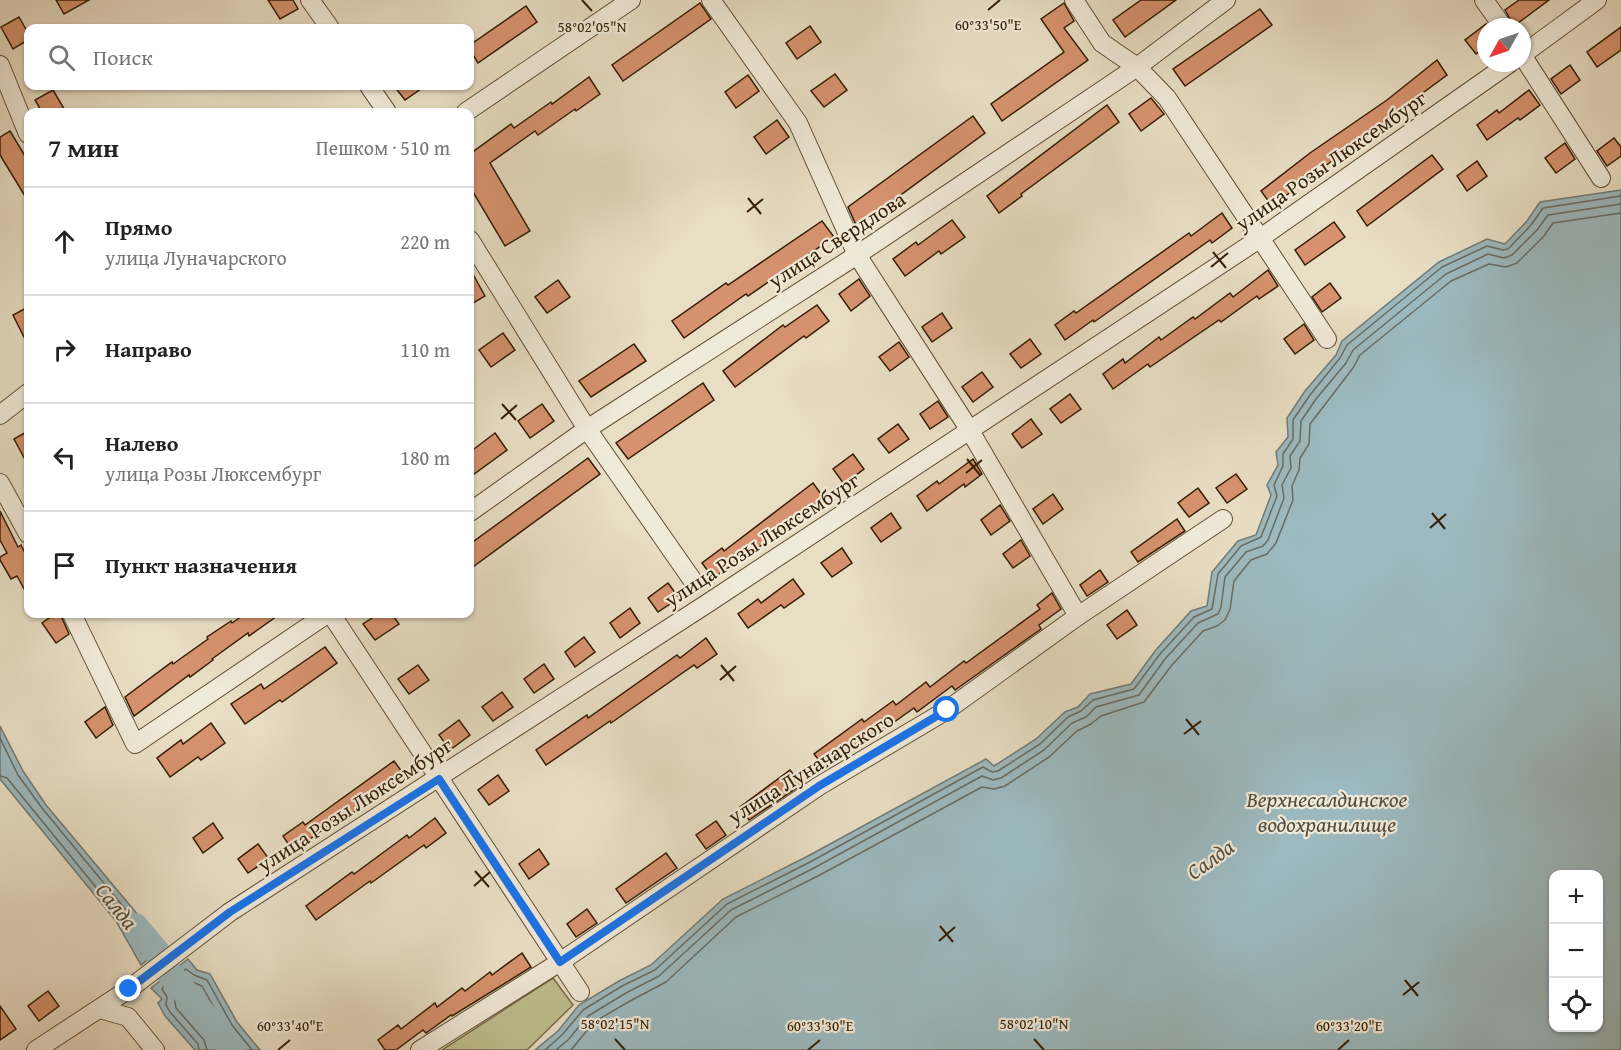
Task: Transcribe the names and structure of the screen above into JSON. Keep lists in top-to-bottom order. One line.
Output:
{"streets":{"street":["улица Розы Люксембург","улица Свердлова","улица Луначарского"]},"water":["Верхнесалдинское водохранилище","Салда"],"north":"bottom left","page":{"search":"Поиск","heading":["7 мин","Пешком · 510 m"],"list":[["Прямо","улица Луначарского","220 m"],["Направо","110 m"],["Налево","улица Розы Люксембург","180 m"],"Пункт назначения"],"map_buttons":["+","−"]},"coordinates":["60°33'50\"E","58°02'05\"N","58°02'15\"N","58°02'10\"N","60°33'40\"E","60°33'30\"E","60°33'20\"E"]}
